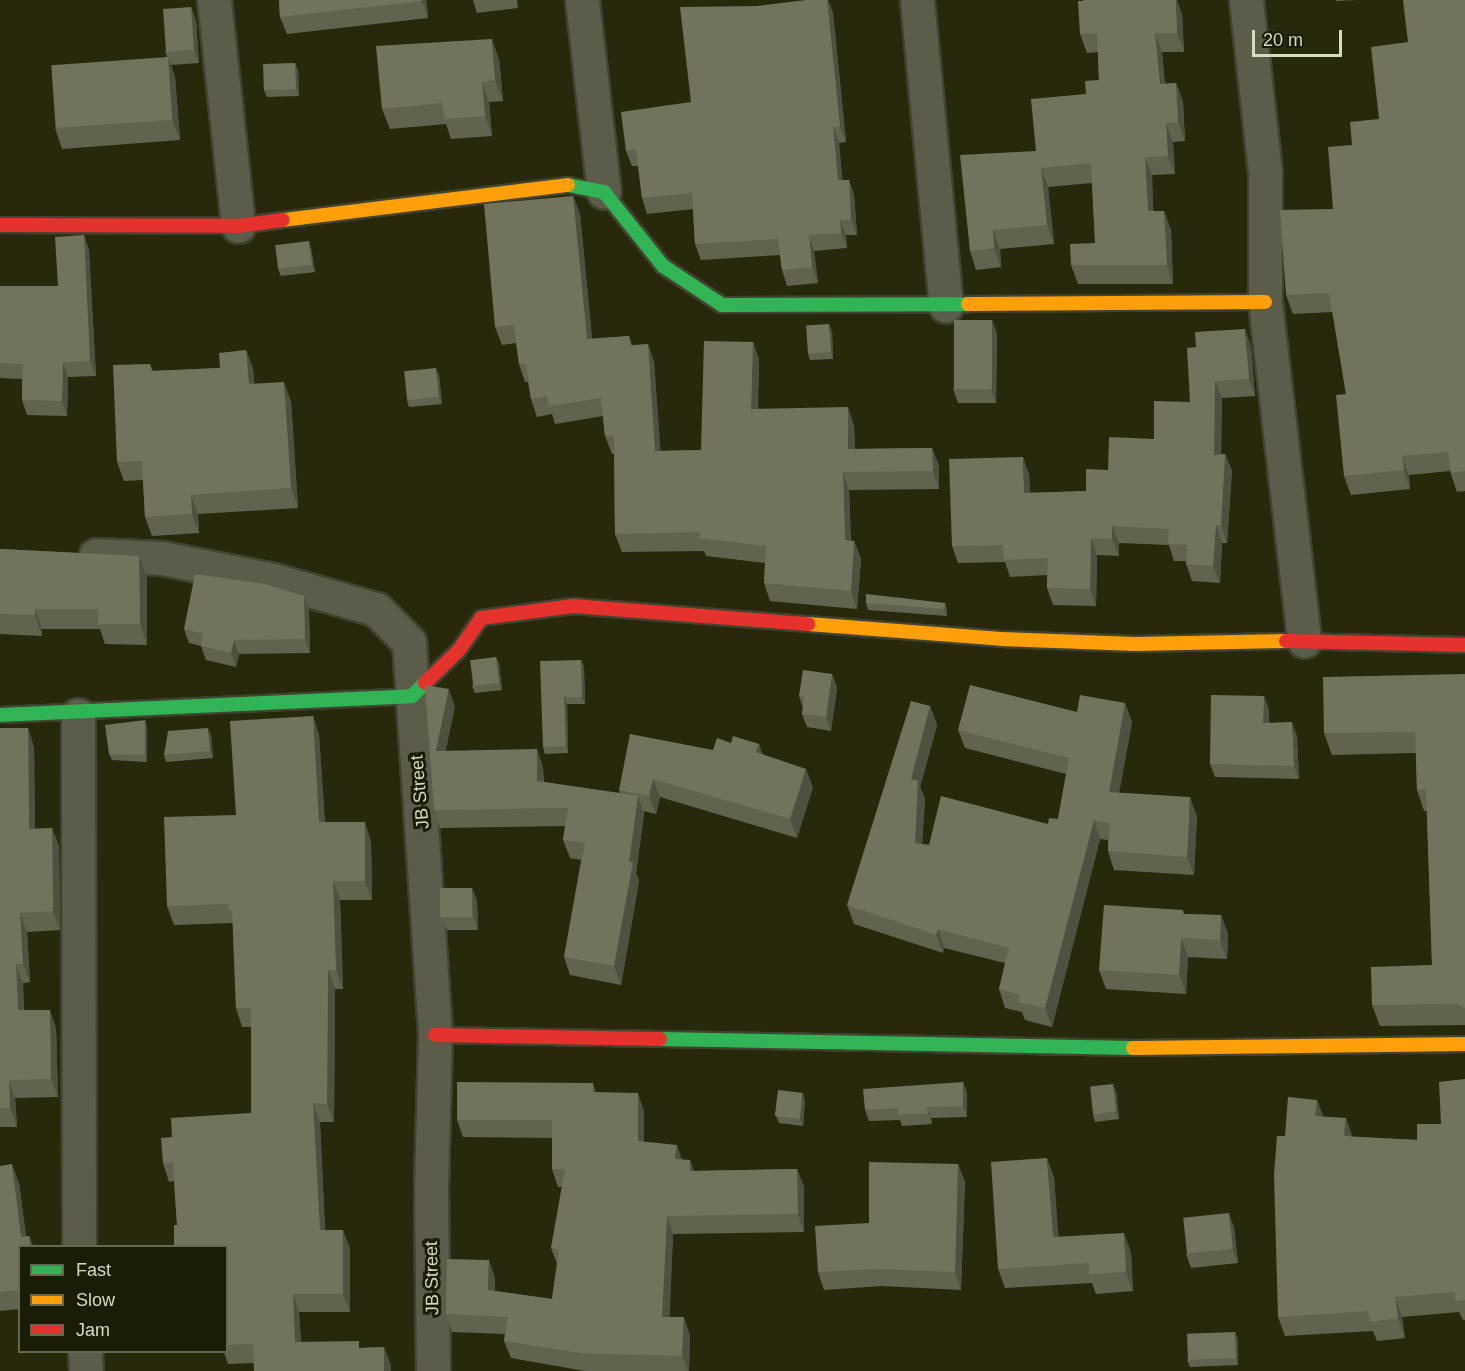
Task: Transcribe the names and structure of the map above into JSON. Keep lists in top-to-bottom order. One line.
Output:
{"streets":{"street":["JB Street"]},"legend":["Fast","Slow","Jam"],"scale_bar":"20 m"}
